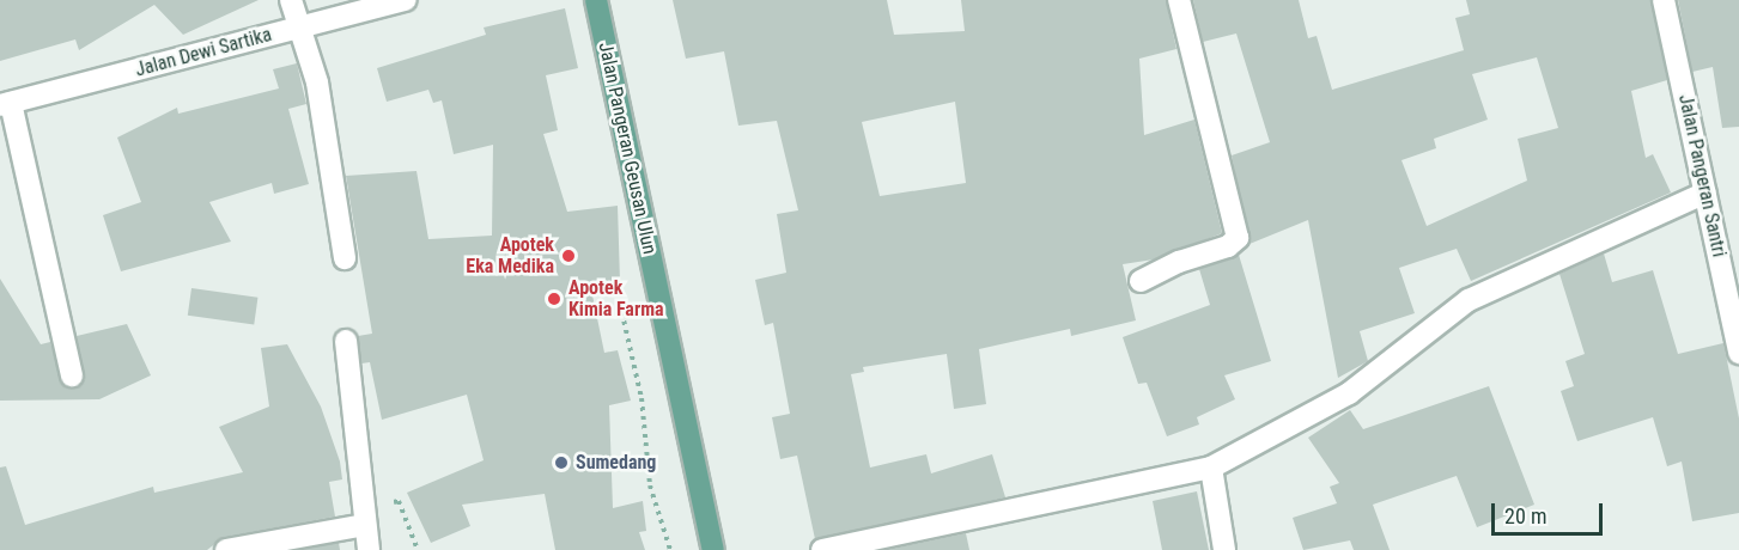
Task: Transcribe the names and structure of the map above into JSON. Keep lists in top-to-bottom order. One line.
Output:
{"streets":{"main road":["Jalan Pangeran Geusan Ulun"],"street":["Jalan Dewi Sartika","Jalan Pangeran Santri"]},"places":["Apotek Eka Medika","Apotek Kimia Farma","Sumedang"],"scale_bar":"20 m"}
